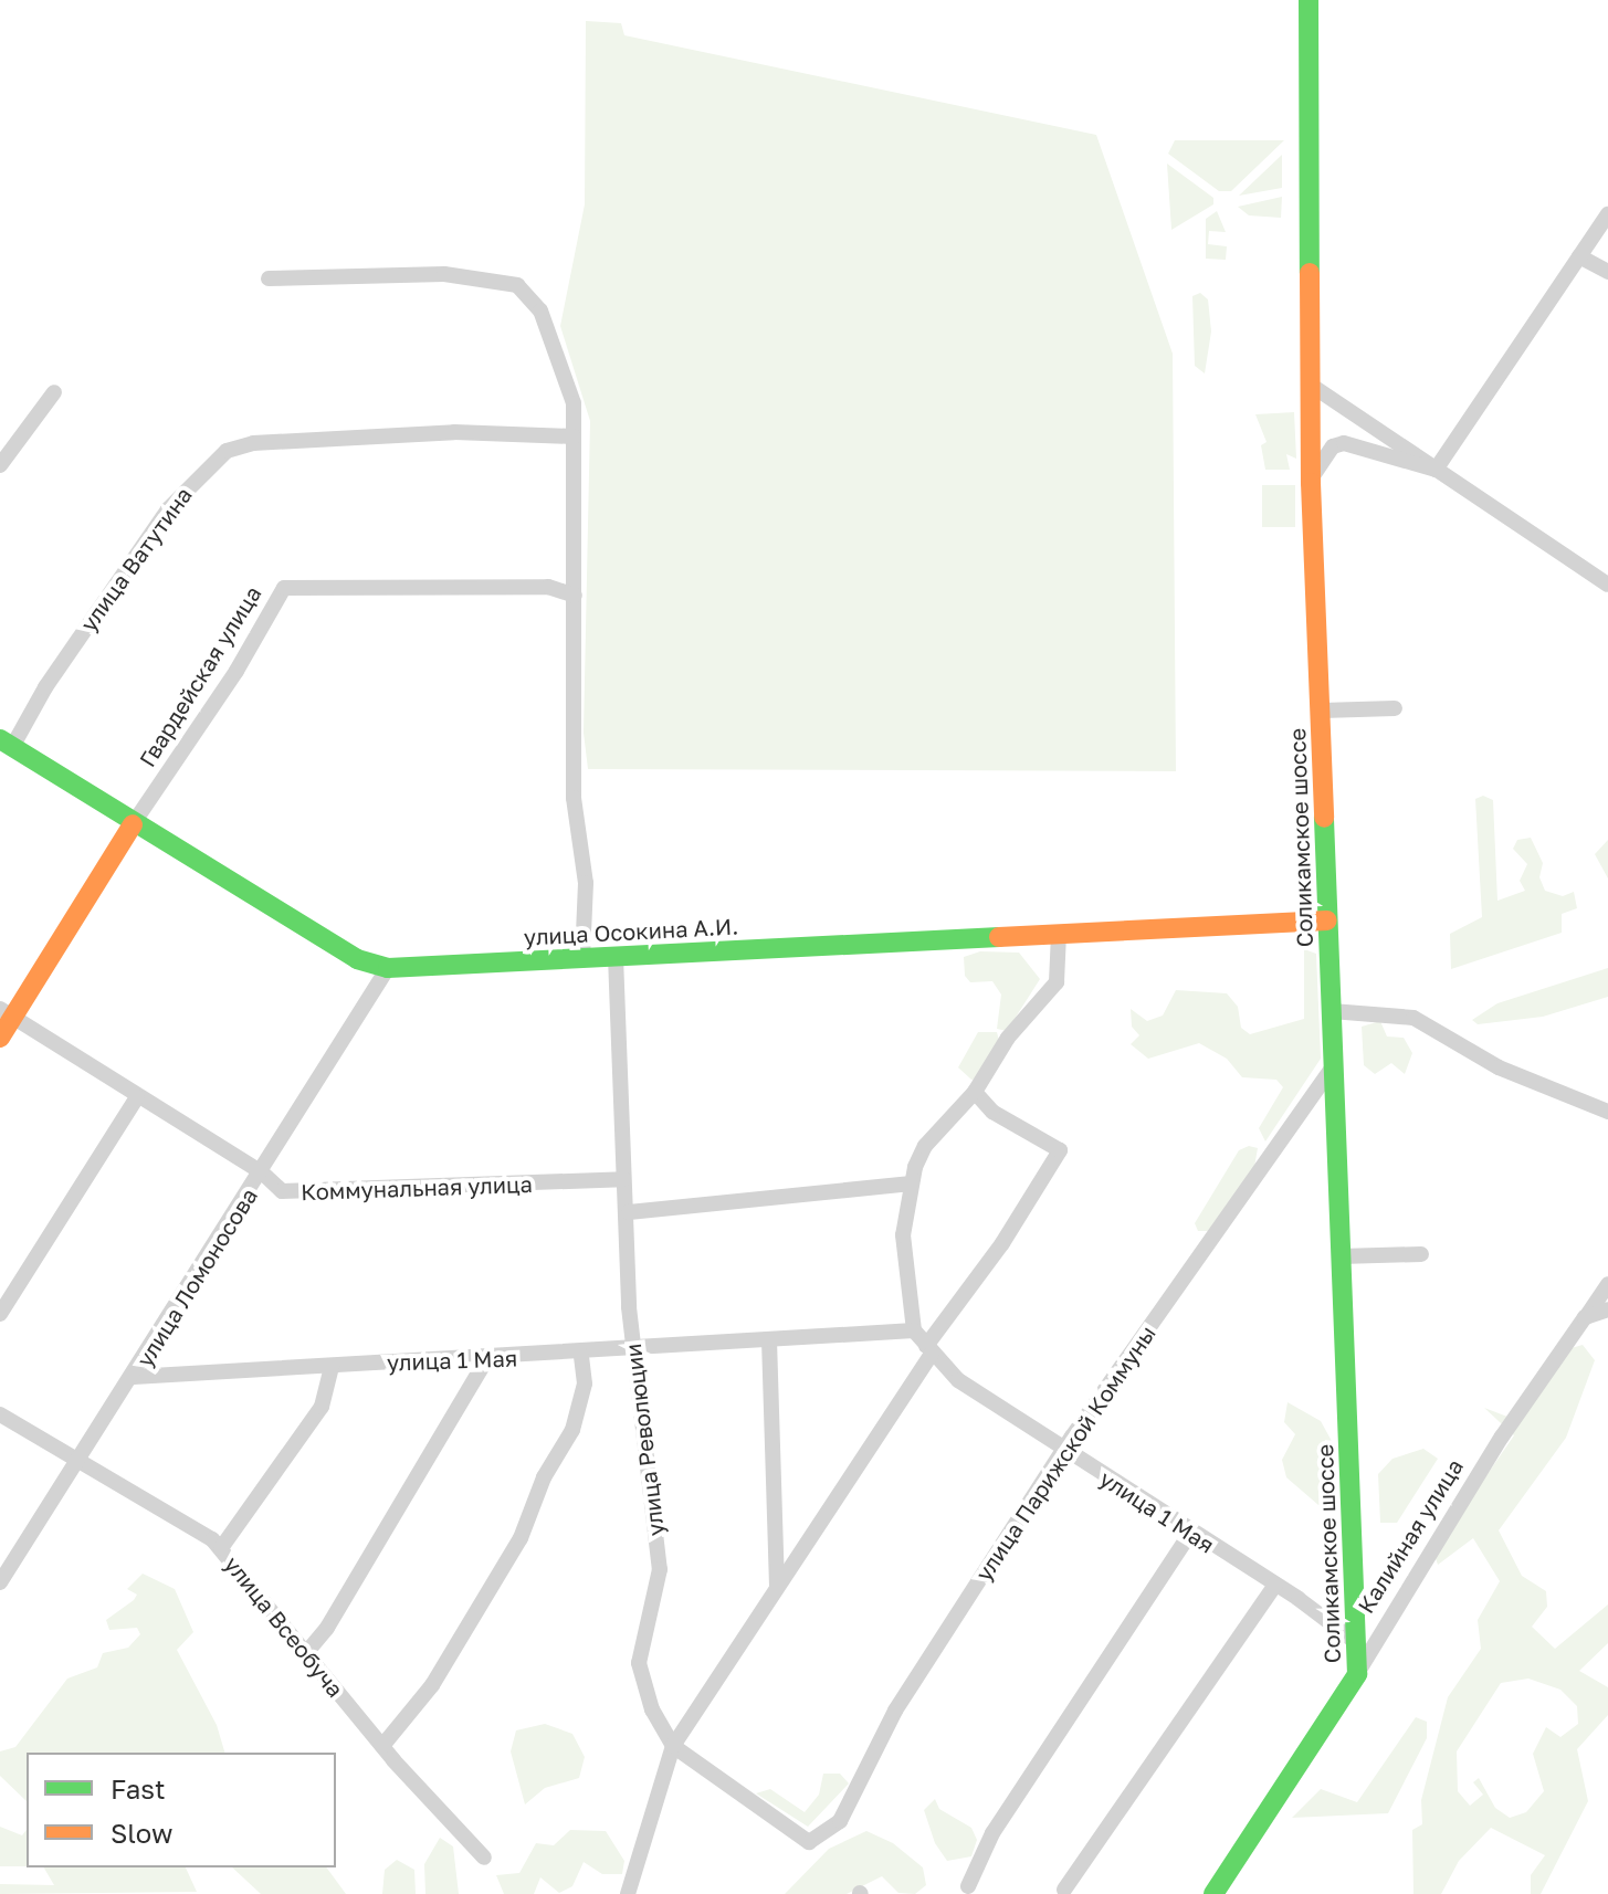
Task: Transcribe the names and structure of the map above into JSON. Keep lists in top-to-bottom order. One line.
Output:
{"streets":{"main road":["Гвардейская улица","Соликамское шоссе","улица Осокина А.И.","Калийная улица"],"street":["улица Ватутина","Коммунальная улица","улица Ломоносова","улица 1 Мая","улица Революции","улица Парижской Коммуны","улица Всеобуча"]},"crossings":[["улица Ватутина","улица Осокина А.И."],["Гвардейская улица","улица Осокина А.И."],["Гвардейская улица","Коммунальная улица"],["Соликамское шоссе","улица Осокина А.И."],["Соликамское шоссе","улица 1 Мая"],["Соликамское шоссе","улица Парижской Коммуны"],["Соликамское шоссе","Калийная улица"],["улица Осокина А.И.","улица Ломоносова"],["улица Осокина А.И.","улица Революции"],["Коммунальная улица","улица Ломоносова"],["Коммунальная улица","улица Революции"],["улица Ломоносова","улица 1 Мая"],["улица Ломоносова","улица Всеобуча"],["улица 1 Мая","улица Революции"],["улица 1 Мая","улица Парижской Коммуны"],["улица Революции","улица Парижской Коммуны"]],"legend":["Fast","Slow"]}
